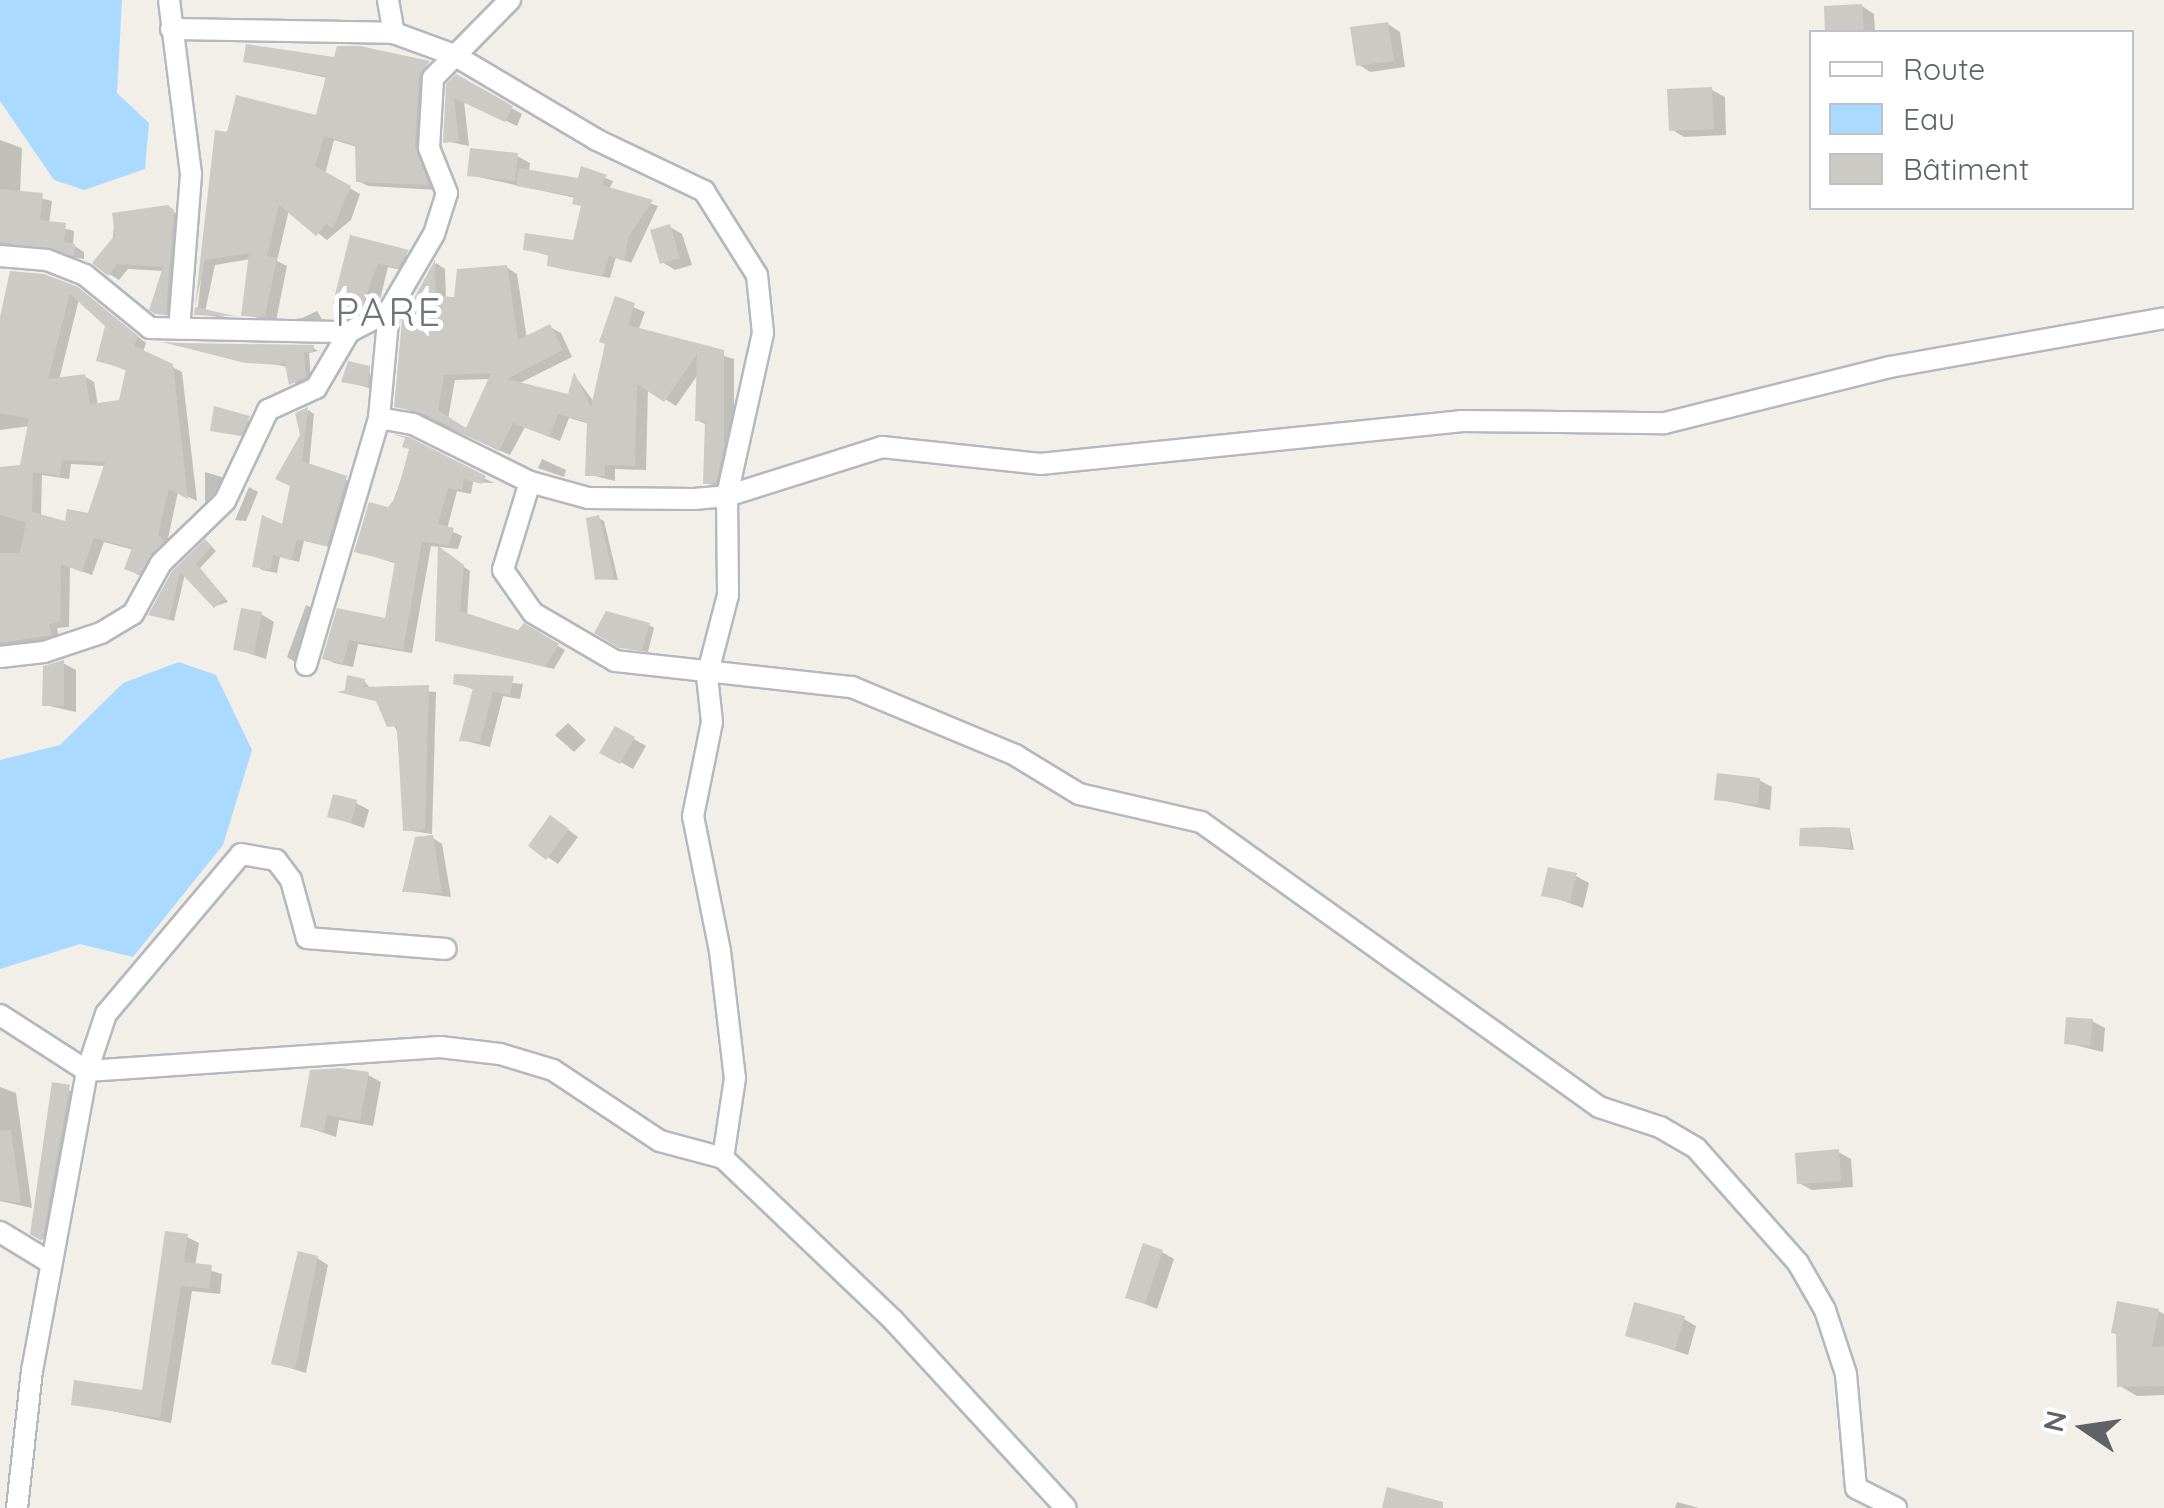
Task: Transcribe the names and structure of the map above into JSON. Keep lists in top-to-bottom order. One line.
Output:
{"districts":["PARE"],"legend":["Route","Eau","Bâtiment"],"north":"left"}
